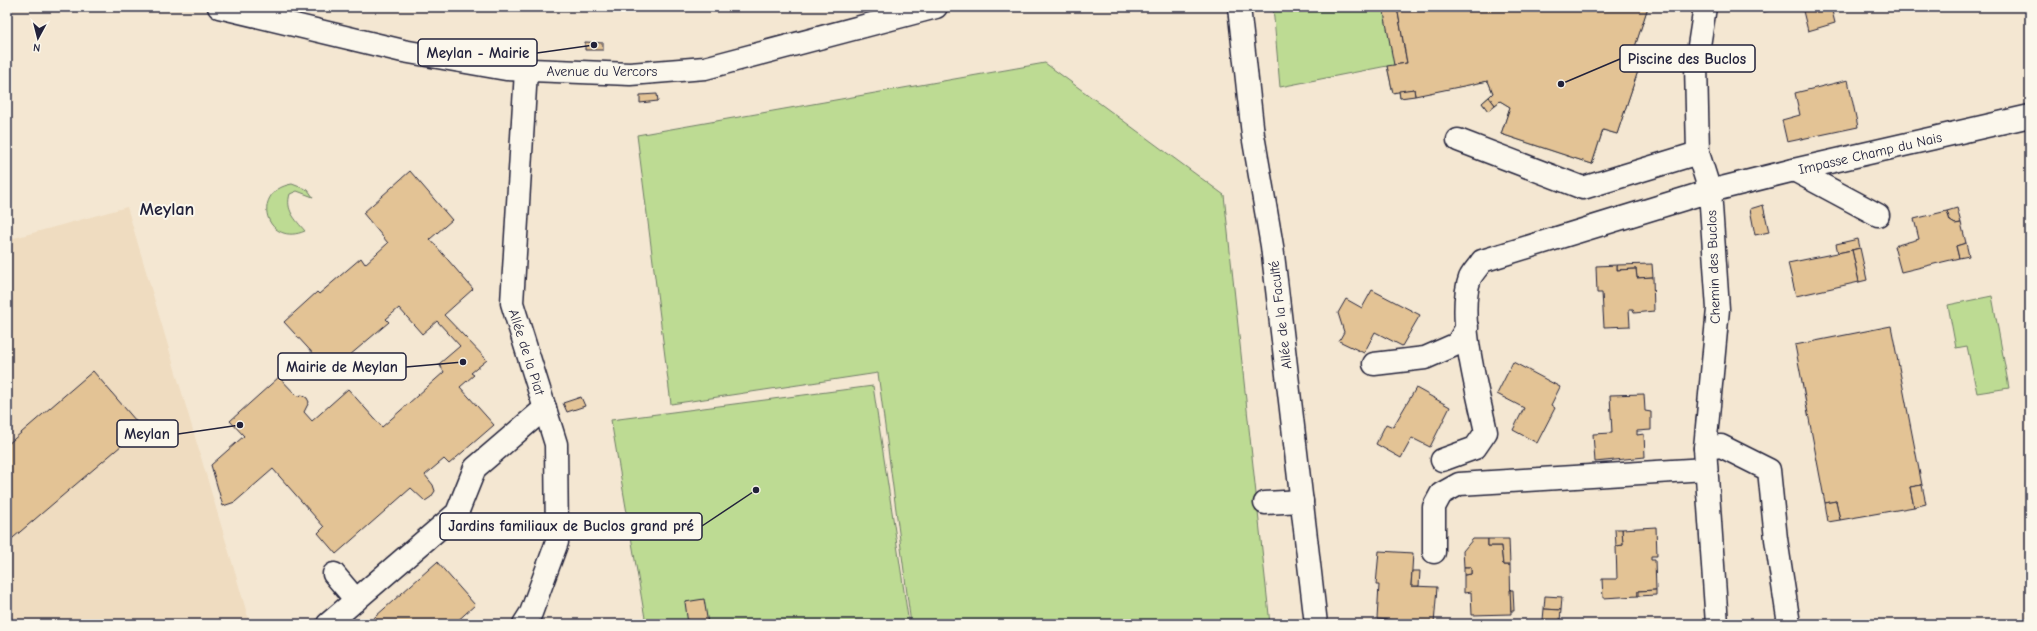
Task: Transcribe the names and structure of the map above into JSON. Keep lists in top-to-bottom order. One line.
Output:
{"streets":{"street":["Avenue du Vercors","Impasse Champ du Nais","Chemin des Buclos","Allée de la Faculté","Allée de la Piat"]},"crossings":[["Avenue du Vercors","Allée de la Piat"],["Impasse Champ du Nais","Chemin des Buclos"]],"districts":["Meylan"],"places":["Meylan - Mairie","Piscine des Buclos","Mairie de Meylan","Meylan","Jardins familiaux de Buclos grand pré"],"north":"bottom"}
